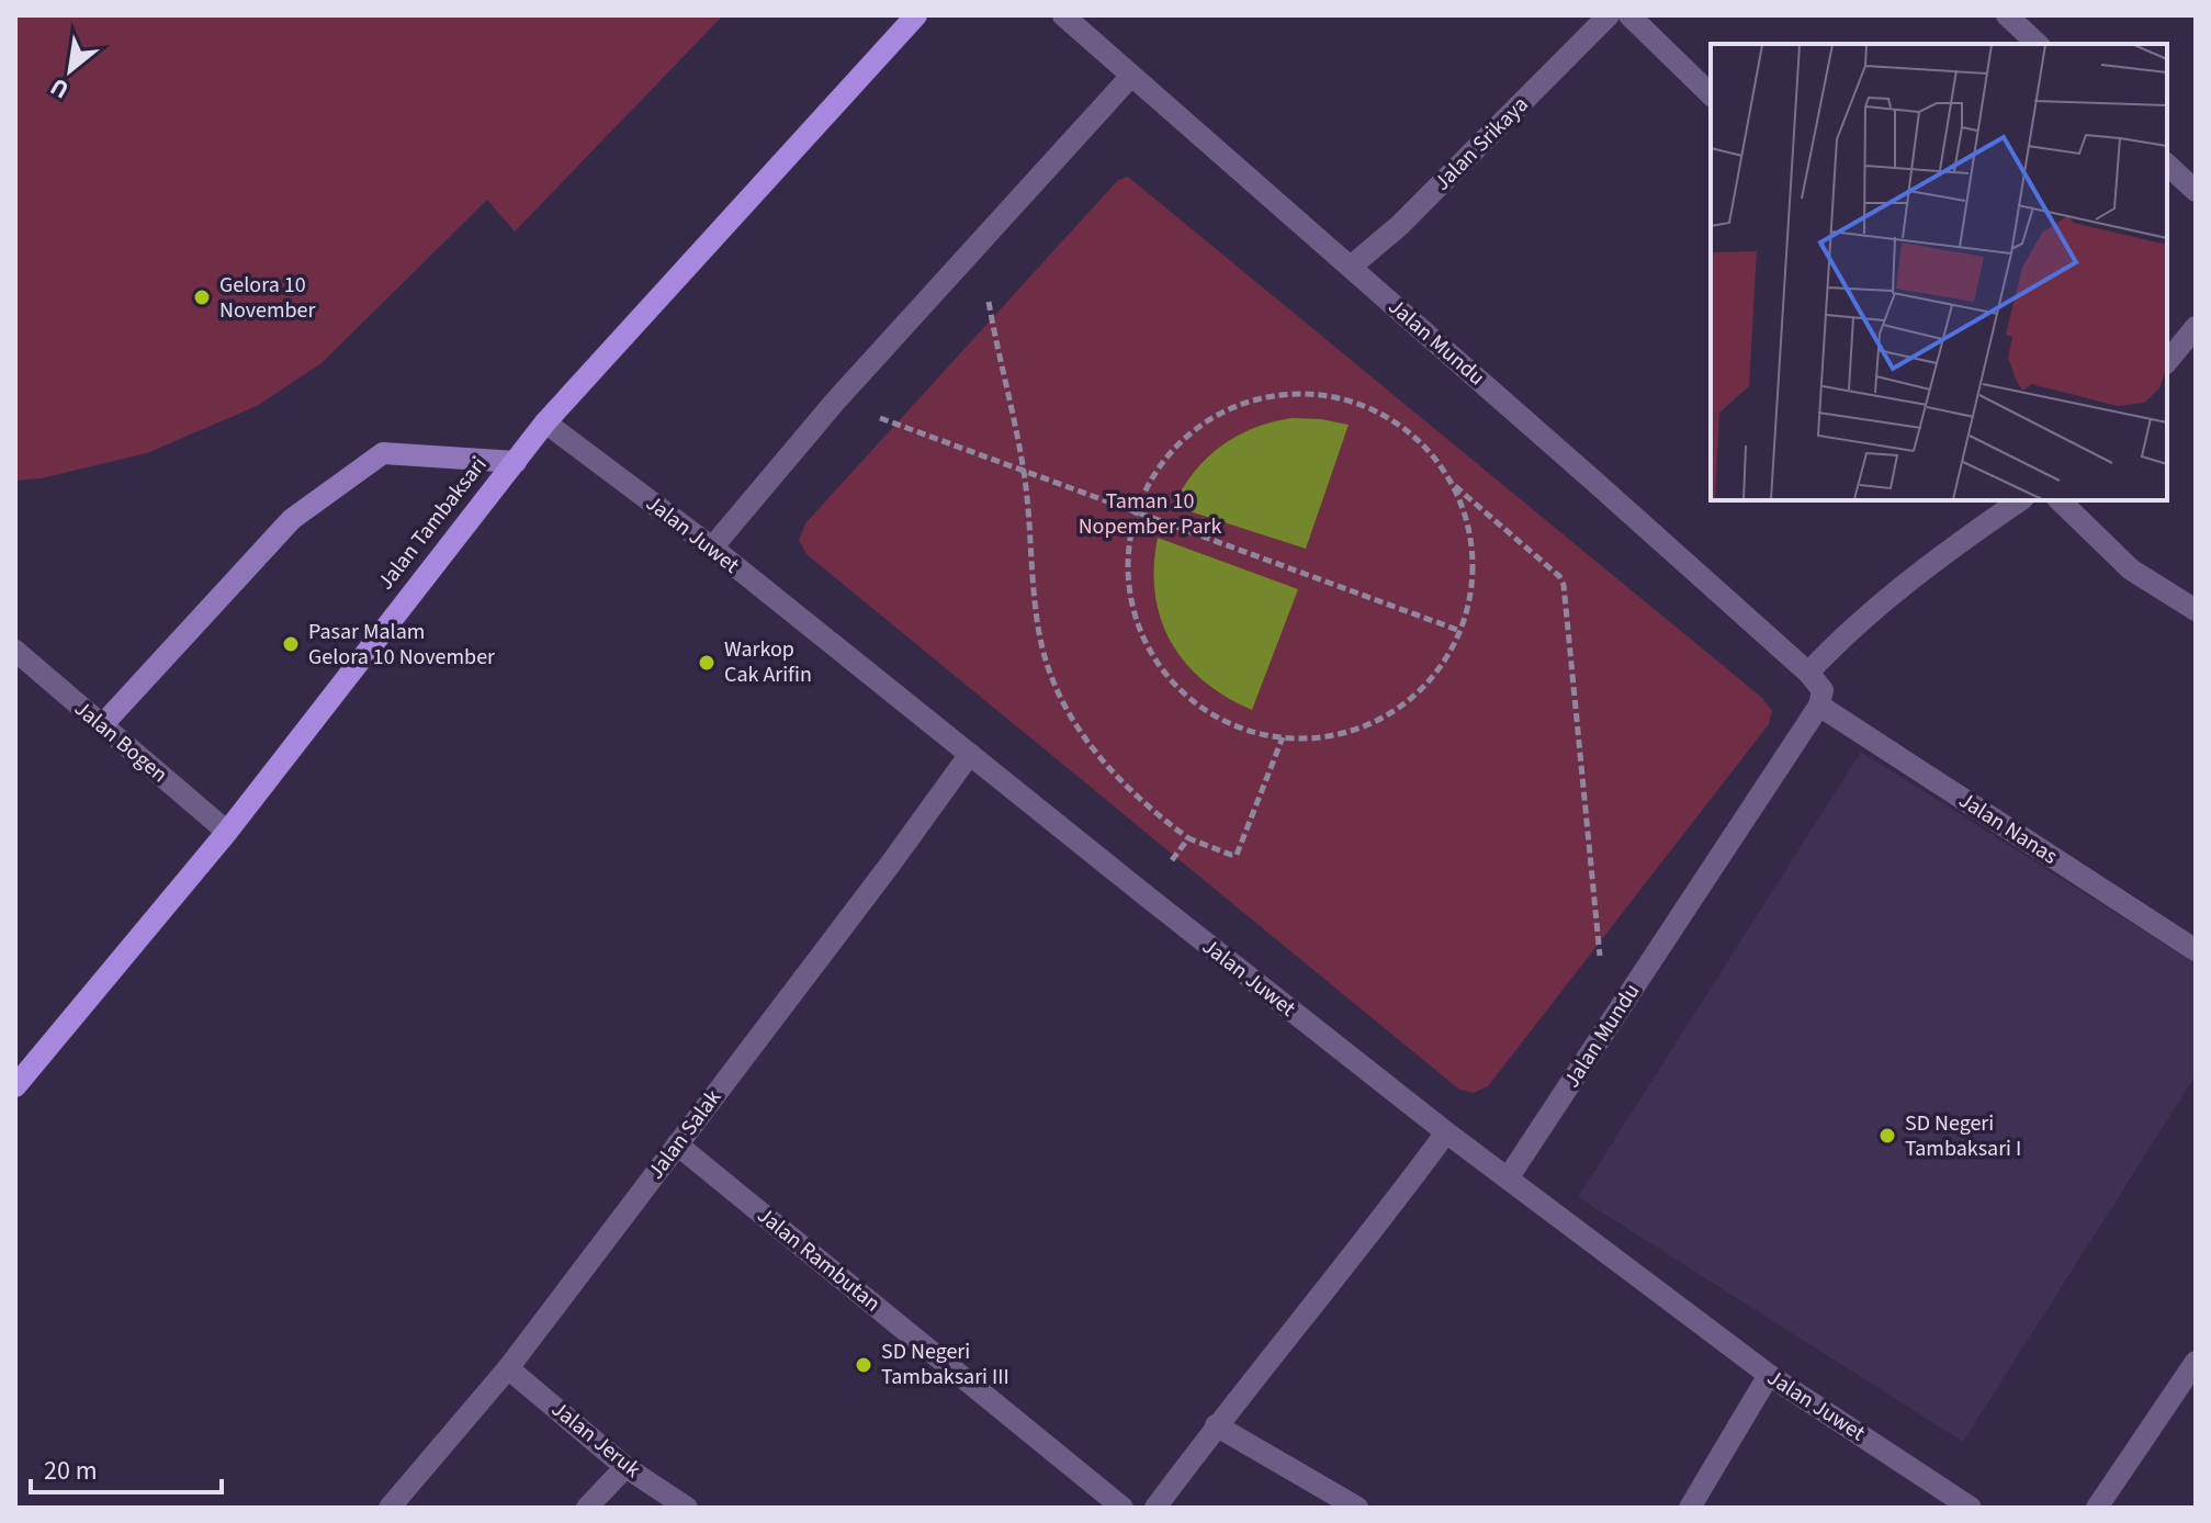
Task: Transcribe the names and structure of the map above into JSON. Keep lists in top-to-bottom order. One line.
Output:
{"streets":{"main road":["Jalan Tambaksari"],"street":["Jalan Srikaya","Jalan Mundu","Jalan Juwet","Jalan Bogen","Jalan Nanas","Jalan Salak","Jalan Rambutan","Jalan Jeruk"]},"crossings":[["Jalan Srikaya","Jalan Mundu"],["Jalan Mundu","Jalan Juwet"],["Jalan Mundu","Jalan Nanas"],["Jalan Tambaksari","Jalan Juwet"],["Jalan Tambaksari","Jalan Bogen"],["Jalan Juwet","Jalan Salak"],["Jalan Salak","Jalan Rambutan"],["Jalan Salak","Jalan Jeruk"]],"parks":["Taman 10 Nopember Park"],"places":["Gelora 10 November","Pasar Malam Gelora 10 November","Warkop Cak Arifin","SD Negeri Tambaksari I","SD Negeri Tambaksari III"],"scale_bar":"20 m","north":"bottom left"}
